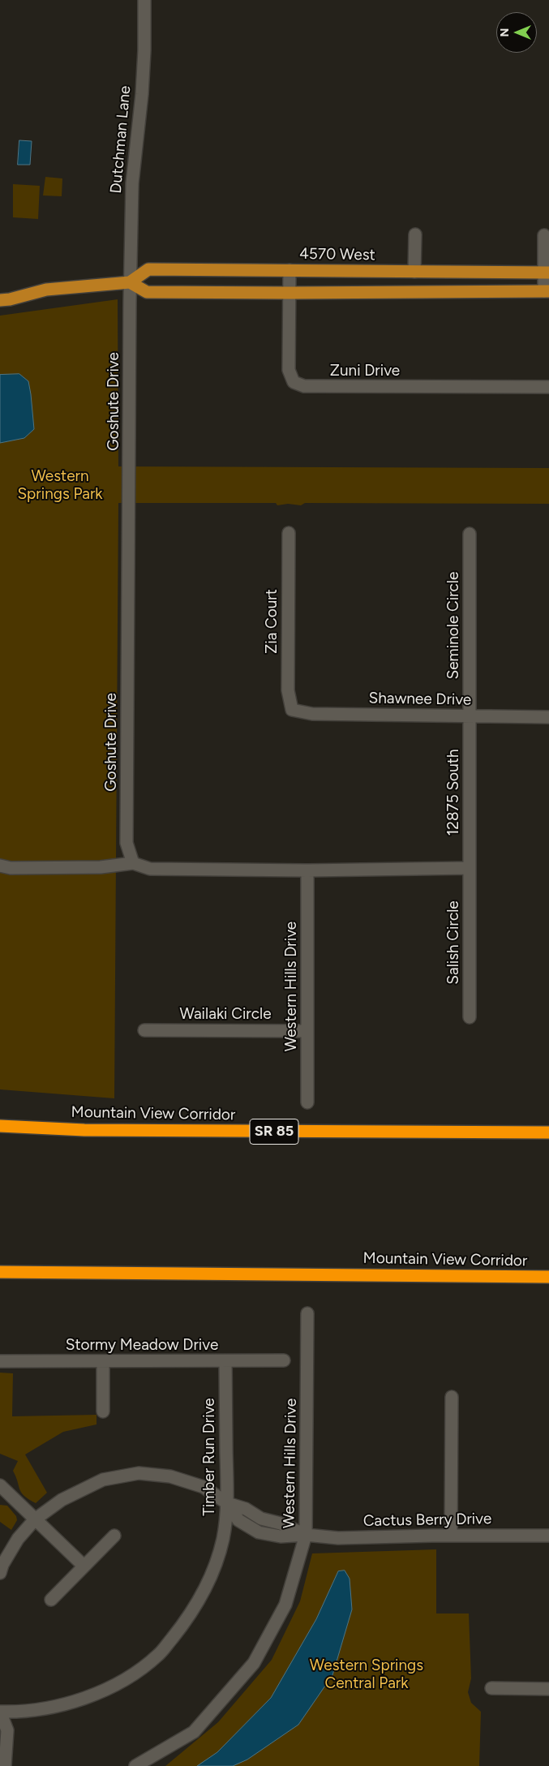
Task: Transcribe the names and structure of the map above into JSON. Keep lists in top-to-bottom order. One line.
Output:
{"streets":{"highway":["Mountain View Corridor","SR 85"],"main road":["4570 West"],"street":["Dutchman Lane","Zuni Drive","Goshute Drive","Zia Court","Seminole Circle","Shawnee Drive","12875 South","Salish Circle","Western Hills Drive","Wailaki Circle","Stormy Meadow Drive","Timber Run Drive","Cactus Berry Drive"]},"crossings":[["Dutchman Lane","4570 West"],["Dutchman Lane","Goshute Drive"],["4570 West","Zuni Drive"],["4570 West","Goshute Drive"],["Zia Court","Shawnee Drive"],["Seminole Circle","Shawnee Drive"],["Seminole Circle","12875 South"],["Shawnee Drive","12875 South"],["12875 South","Salish Circle"],["Western Hills Drive","Wailaki Circle"],["Western Hills Drive","Cactus Berry Drive"],["Stormy Meadow Drive","Timber Run Drive"],["Timber Run Drive","Cactus Berry Drive"]],"parks":["Western Springs Park","Western Springs Central Park"],"north":"left"}
